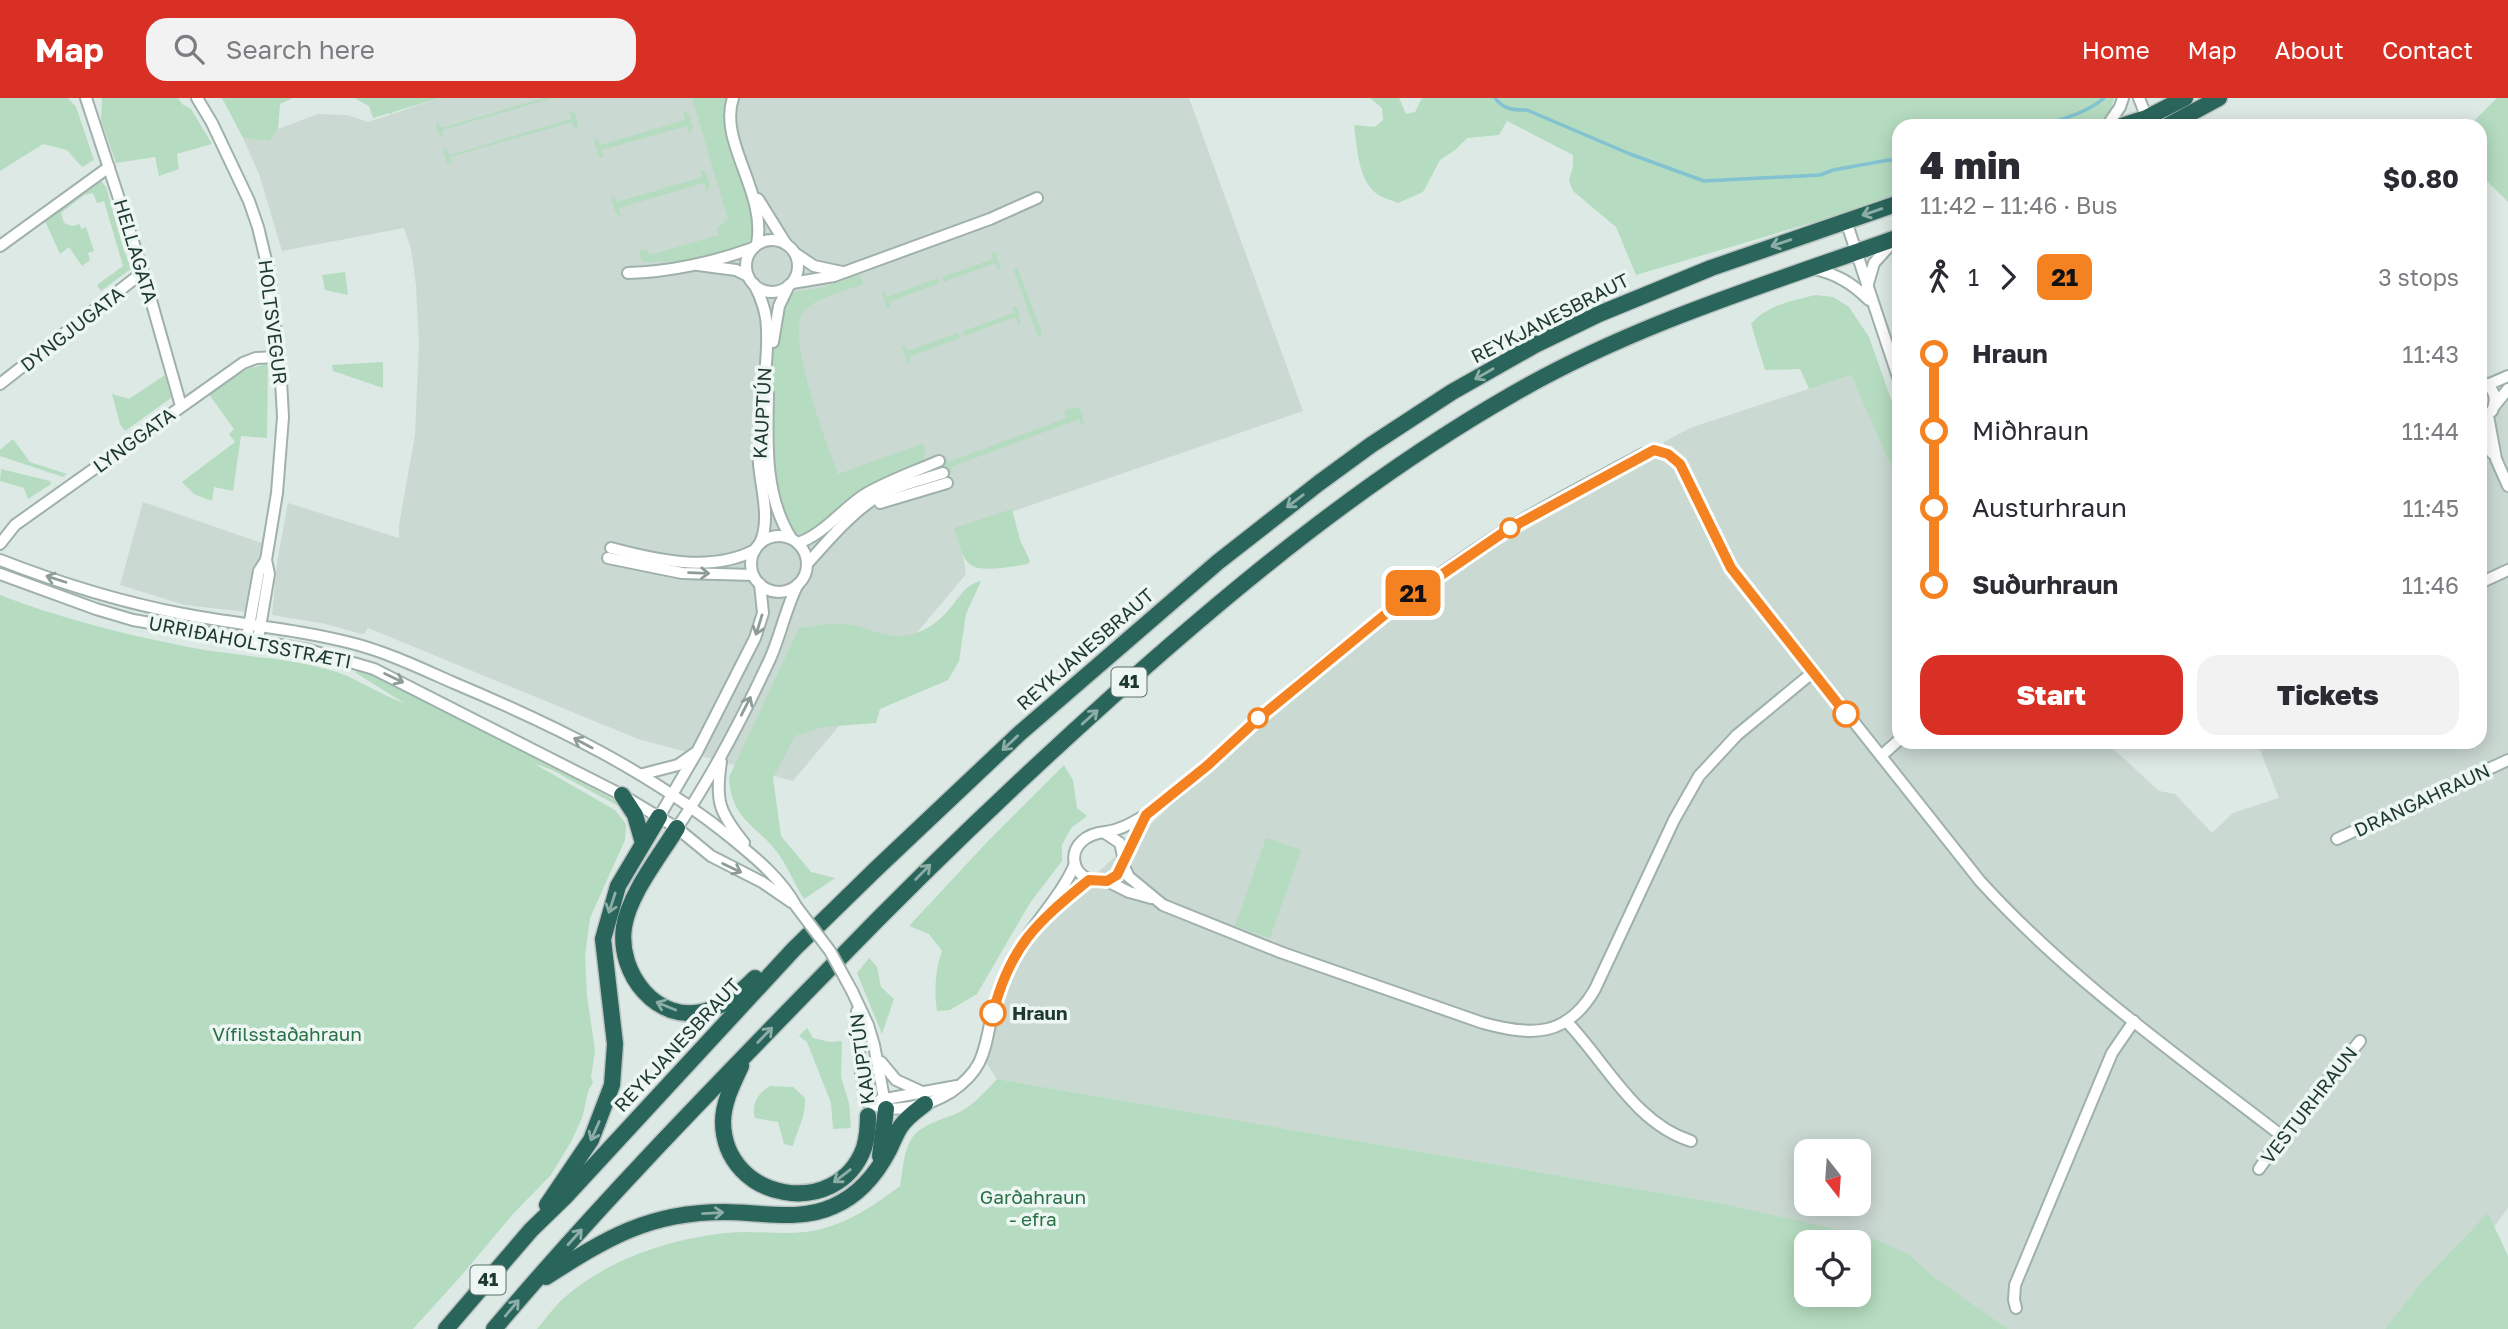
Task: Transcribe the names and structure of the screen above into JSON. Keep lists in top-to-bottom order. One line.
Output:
{"streets":{"highway":["REYKJANESBRAUT","41"],"street":["HELLAGATA","HOLTSVEGUR","DYNGJUGATA","KAUPTÚN","LYNGGATA","URRIÐAHOLTSSTRÆTI","DRANGAHRAUN","VESTURHRAUN"]},"crossings":[["HELLAGATA","DYNGJUGATA"],["HELLAGATA","LYNGGATA"],["HOLTSVEGUR","LYNGGATA"],["HOLTSVEGUR","URRIÐAHOLTSSTRÆTI"],["KAUPTÚN","URRIÐAHOLTSSTRÆTI"]],"parks":["Vífilsstaðahraun","Garðahraun - efra"],"places":["Hraun"],"lines":["bus line 21"],"north":"bottom","page":{"header":"Map","search":"Search here","nav":["Home","Map","About","Contact"],"on_map":"21","heading":["4 min","11:42 – 11:46 · Bus","$0.80"],"legs":["1","21","3 stops"],"list":[{"name":"Hraun","value":"11:43"},{"name":"Miðhraun","value":"11:44"},{"name":"Austurhraun","value":"11:45"},{"name":"Suðurhraun","value":"11:46"}],"buttons":["Start","Tickets"]}}
